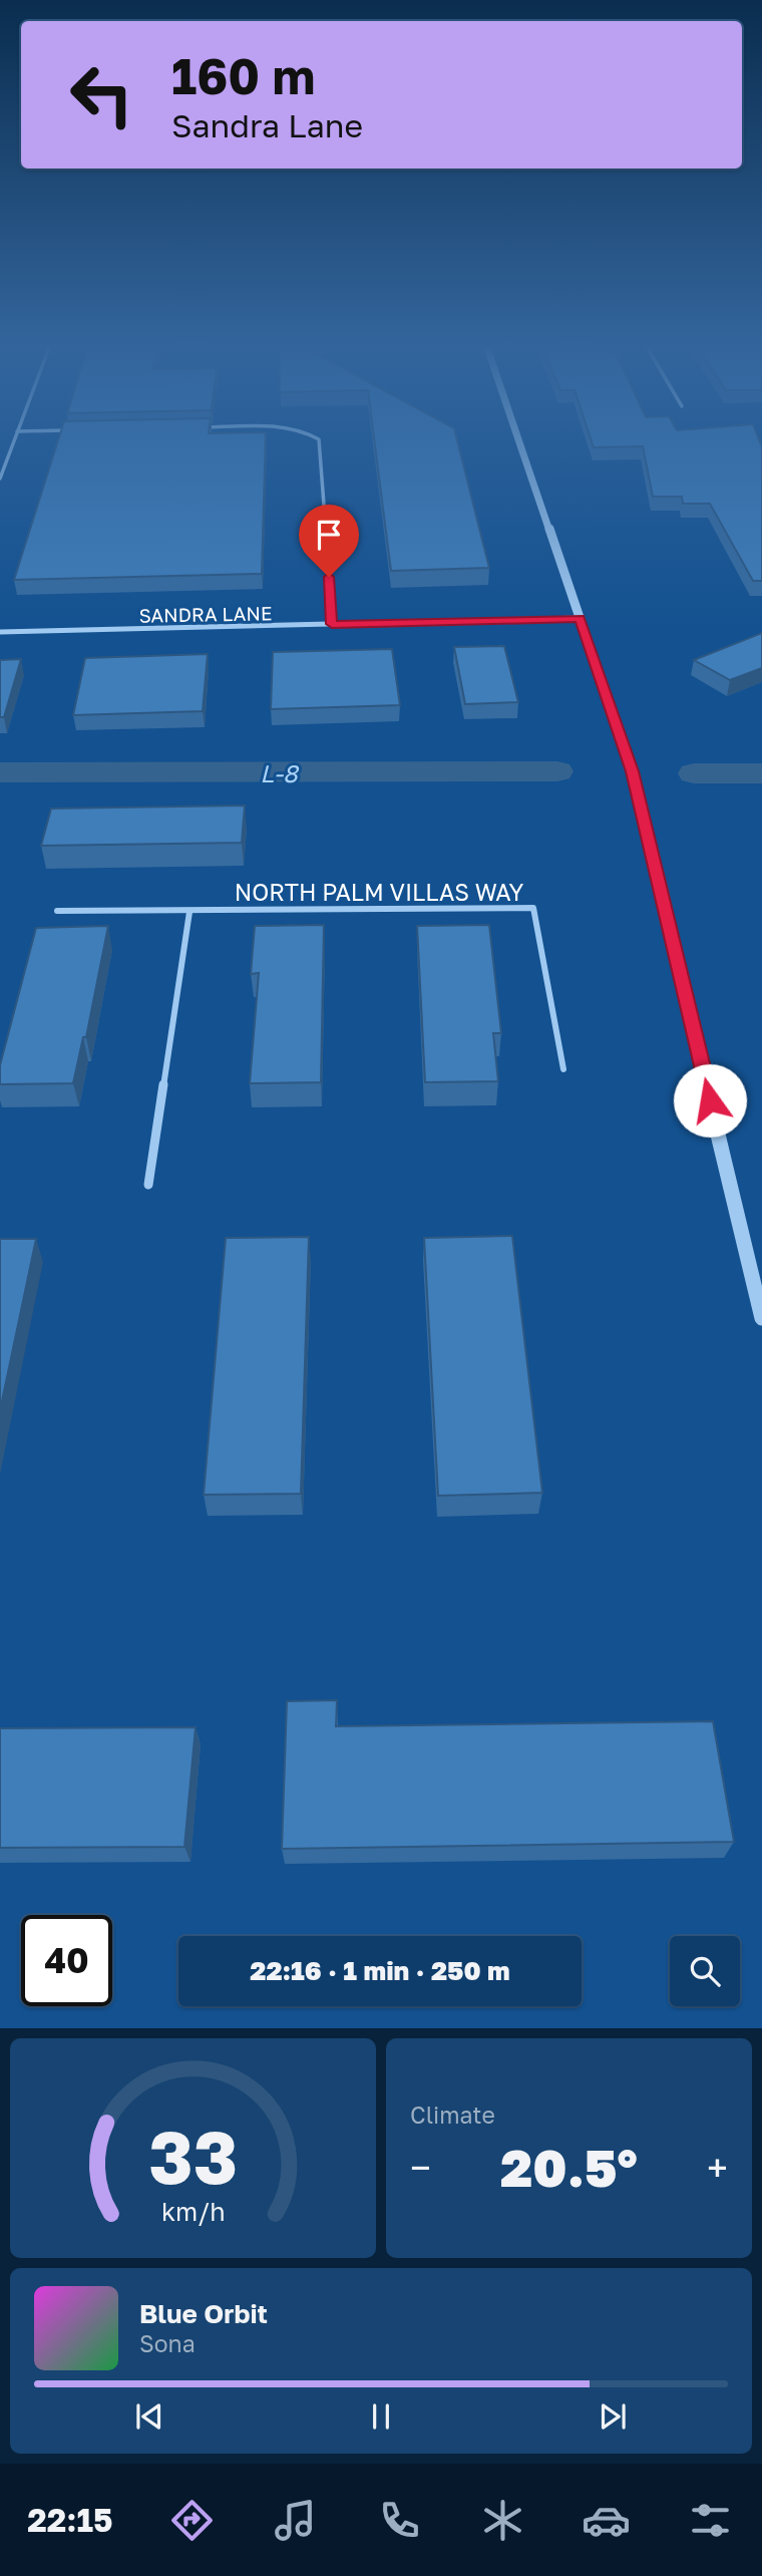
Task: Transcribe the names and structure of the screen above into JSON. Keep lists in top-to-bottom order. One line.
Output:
{"streets":{"street":["SANDRA LANE","NORTH PALM VILLAS WAY"]},"water":["L-8"],"page":{"turn":["160 m","Sandra Lane"],"limit":"40","trip":"22:16 · 1 min · 250 m","tile":"Climate","heat":["−","20.5°","+"],"song":["Blue Orbit","Sona"],"tabs":"22:15","gauge":["33","km/h"]}}
